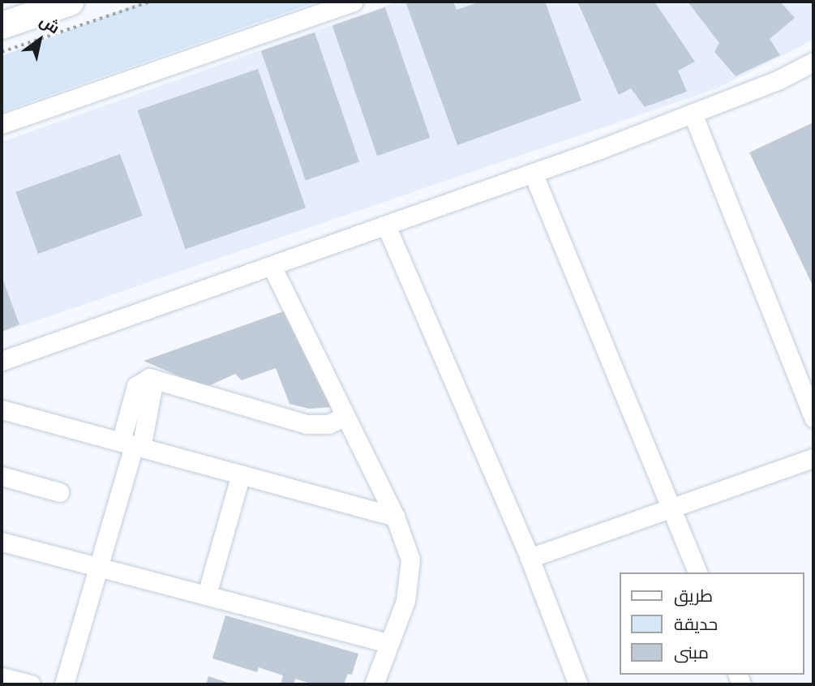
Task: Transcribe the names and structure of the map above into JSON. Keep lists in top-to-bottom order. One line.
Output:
{"legend":["طريق","حديقة","مبنى"],"north":"top right"}
